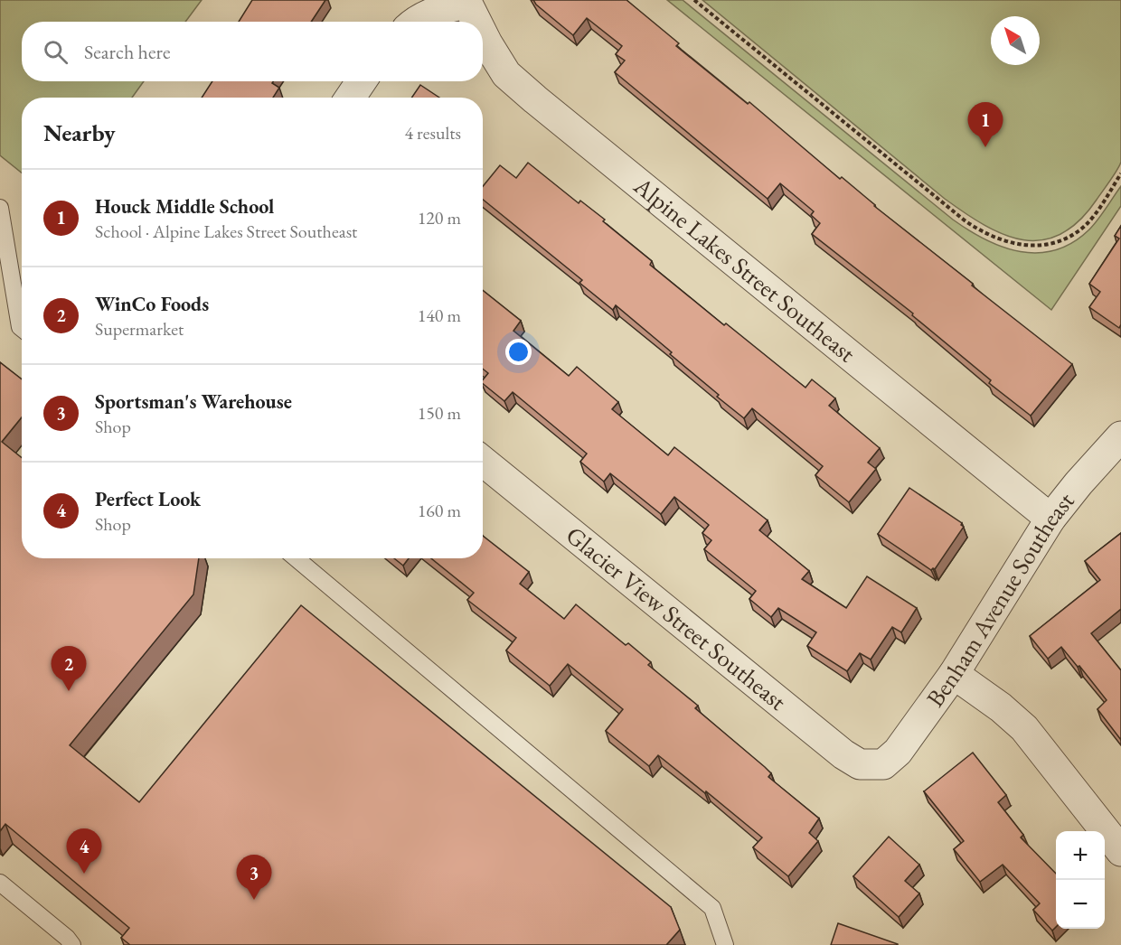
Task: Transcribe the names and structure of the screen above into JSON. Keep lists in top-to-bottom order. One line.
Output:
{"streets":{"street":["Alpine Lakes Street Southeast","Benham Avenue Southeast","Glacier View Street Southeast"]},"crossings":[["Alpine Lakes Street Southeast","Benham Avenue Southeast"],["Benham Avenue Southeast","Glacier View Street Southeast"]],"north":"top left","page":{"search":"Search here","heading":["Nearby","4 results"],"pins":["1","2","4","3"],"list":[{"mark":"1","name":"Houck Middle School","note":"School · Alpine Lakes Street Southeast","value":"120 m"},{"mark":"2","name":"WinCo Foods","note":"Supermarket","value":"140 m"},{"mark":"3","name":"Sportsman's Warehouse","note":"Shop","value":"150 m"},{"mark":"4","name":"Perfect Look","note":"Shop","value":"160 m"}],"map_buttons":["+","−"]}}
